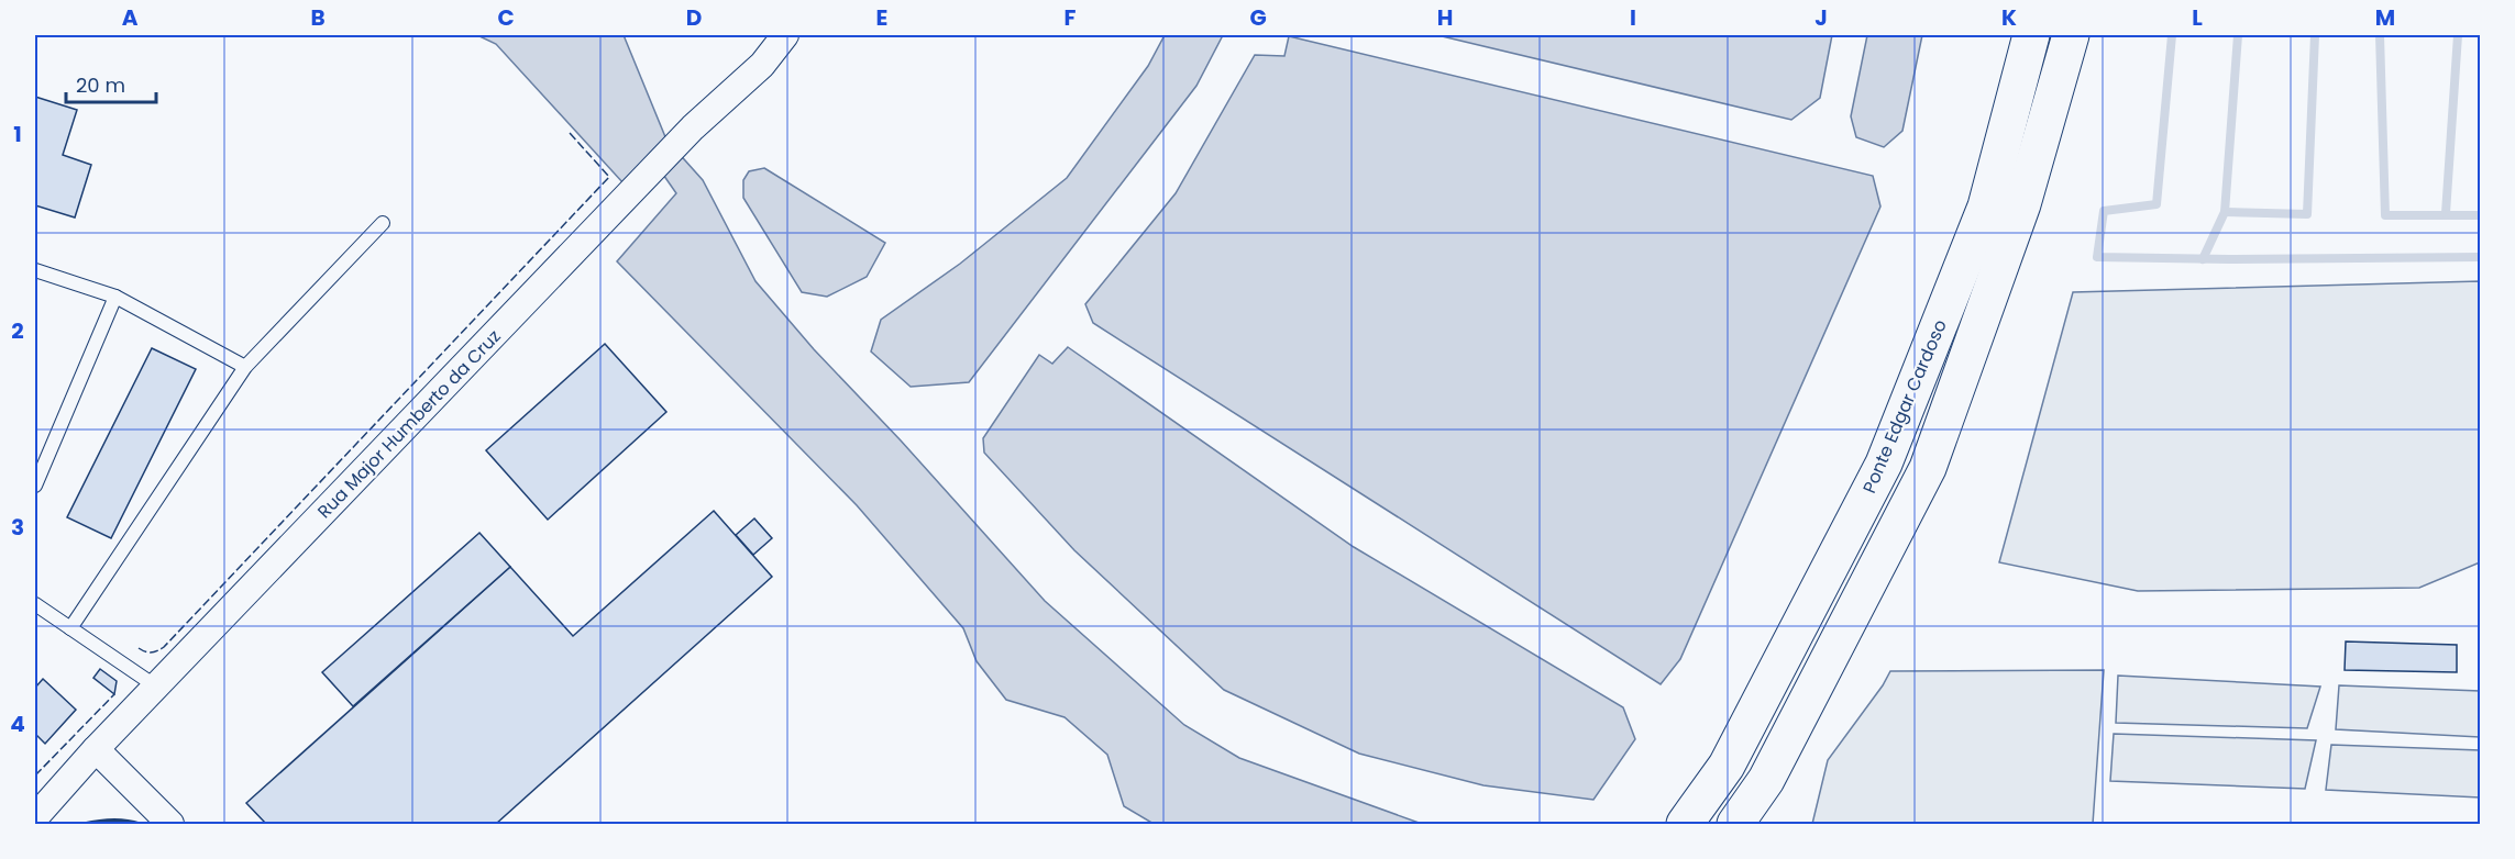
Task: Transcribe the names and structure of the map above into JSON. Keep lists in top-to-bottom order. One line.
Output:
{"streets":{"main road":["Ponte Edgar Cardoso"],"street":["Rua Major Humberto da Cruz"]},"scale_bar":"20 m","grid":{"columns":["A","B","C","D","E","F","G","H","I","J","K","L","M"],"rows":["1","2","3","4"]}}
